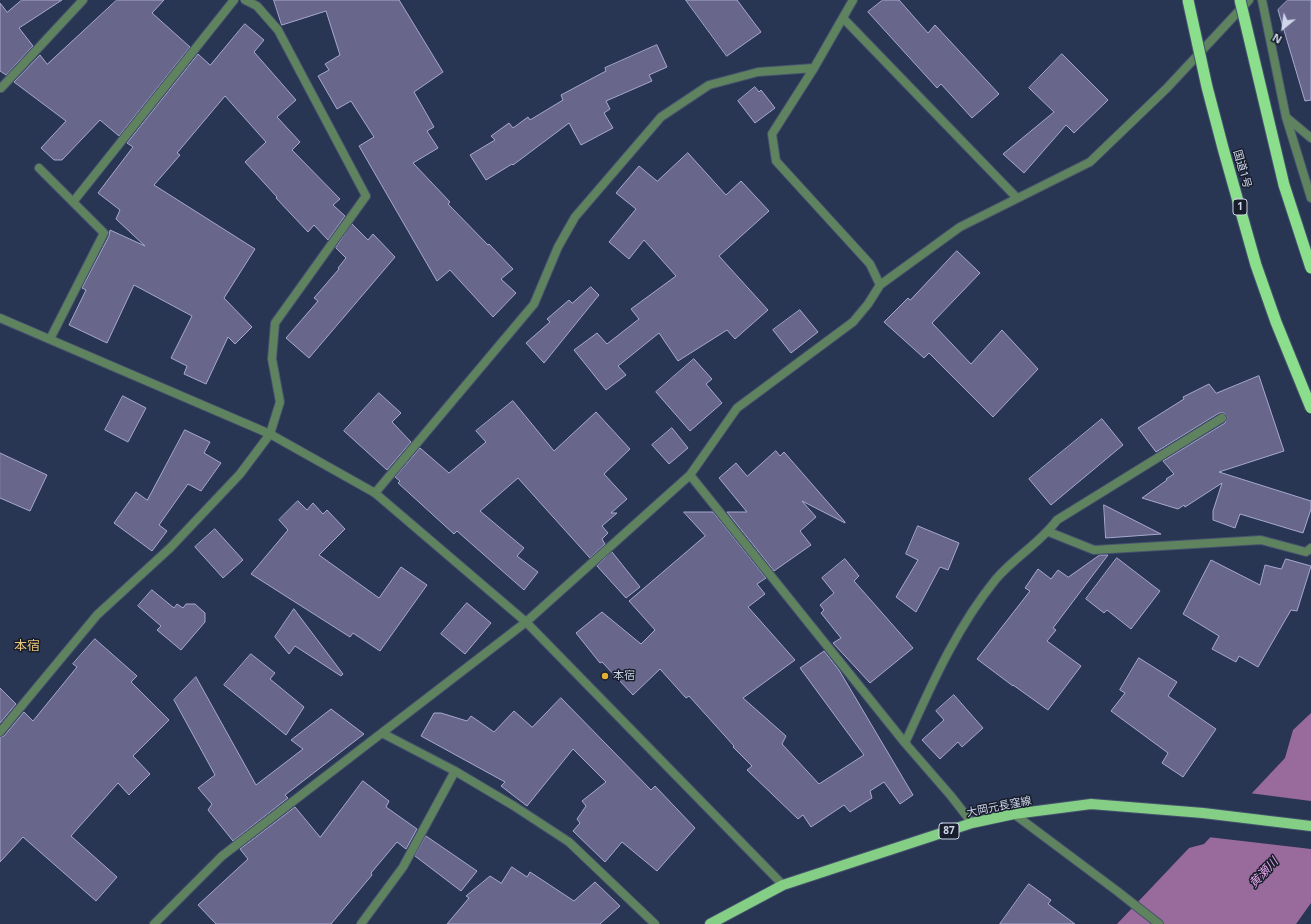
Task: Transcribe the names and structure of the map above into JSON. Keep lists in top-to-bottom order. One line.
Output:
{"streets":{"highway":["国道1号","1"],"main road":["大岡元長窪線","87"]},"districts":["本宿"],"water":["黄瀬川"],"places":["本宿"],"north":"bottom left"}
